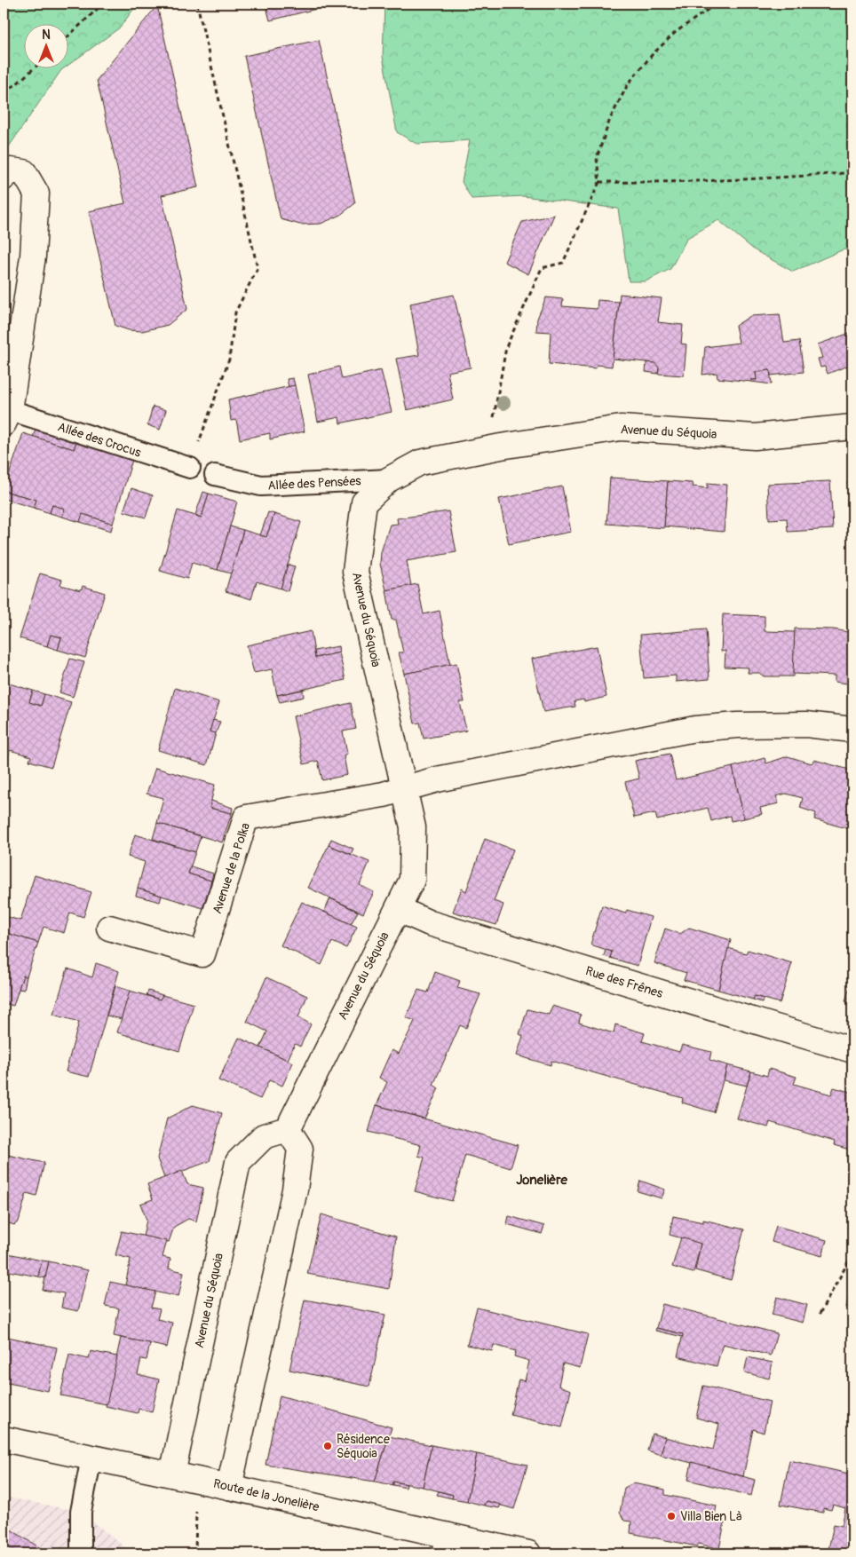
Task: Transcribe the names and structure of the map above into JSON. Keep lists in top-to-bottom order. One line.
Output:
{"streets":{"street":["Avenue du Séquoia","Avenue de la Polka","Rue des Frênes","Route de la Jonelière"],"lane":["Allée des Crocus","Allée des Pensées"]},"crossings":[["Avenue du Séquoia","Allée des Pensées"],["Avenue du Séquoia","Avenue de la Polka"],["Avenue du Séquoia","Rue des Frênes"],["Avenue du Séquoia","Route de la Jonelière"]],"districts":["Jonelière"],"places":["Résidence Séquoia","Villa Bien Là"],"north":"top"}
